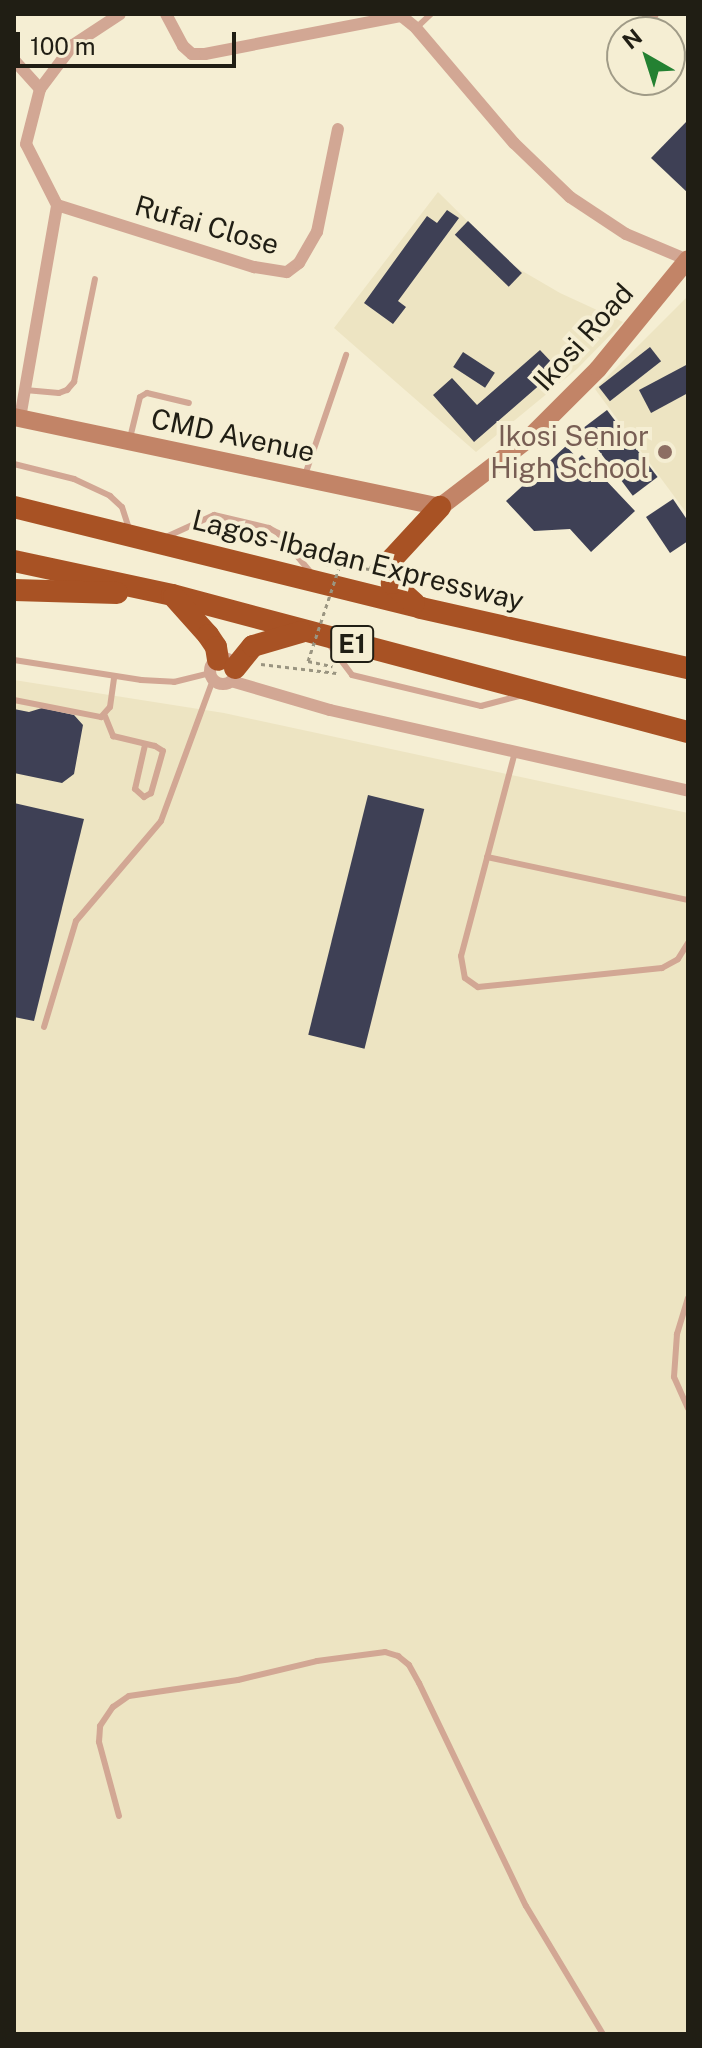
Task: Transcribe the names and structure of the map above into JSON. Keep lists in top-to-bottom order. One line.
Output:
{"streets":{"highway":["Lagos-Ibadan Expressway","E1"],"street":["Rufai Close","Ikosi Road","CMD Avenue"]},"crossings":[["Ikosi Road","CMD Avenue"]],"places":["Ikosi Senior High School"],"scale_bar":"100 m","north":"top left"}
